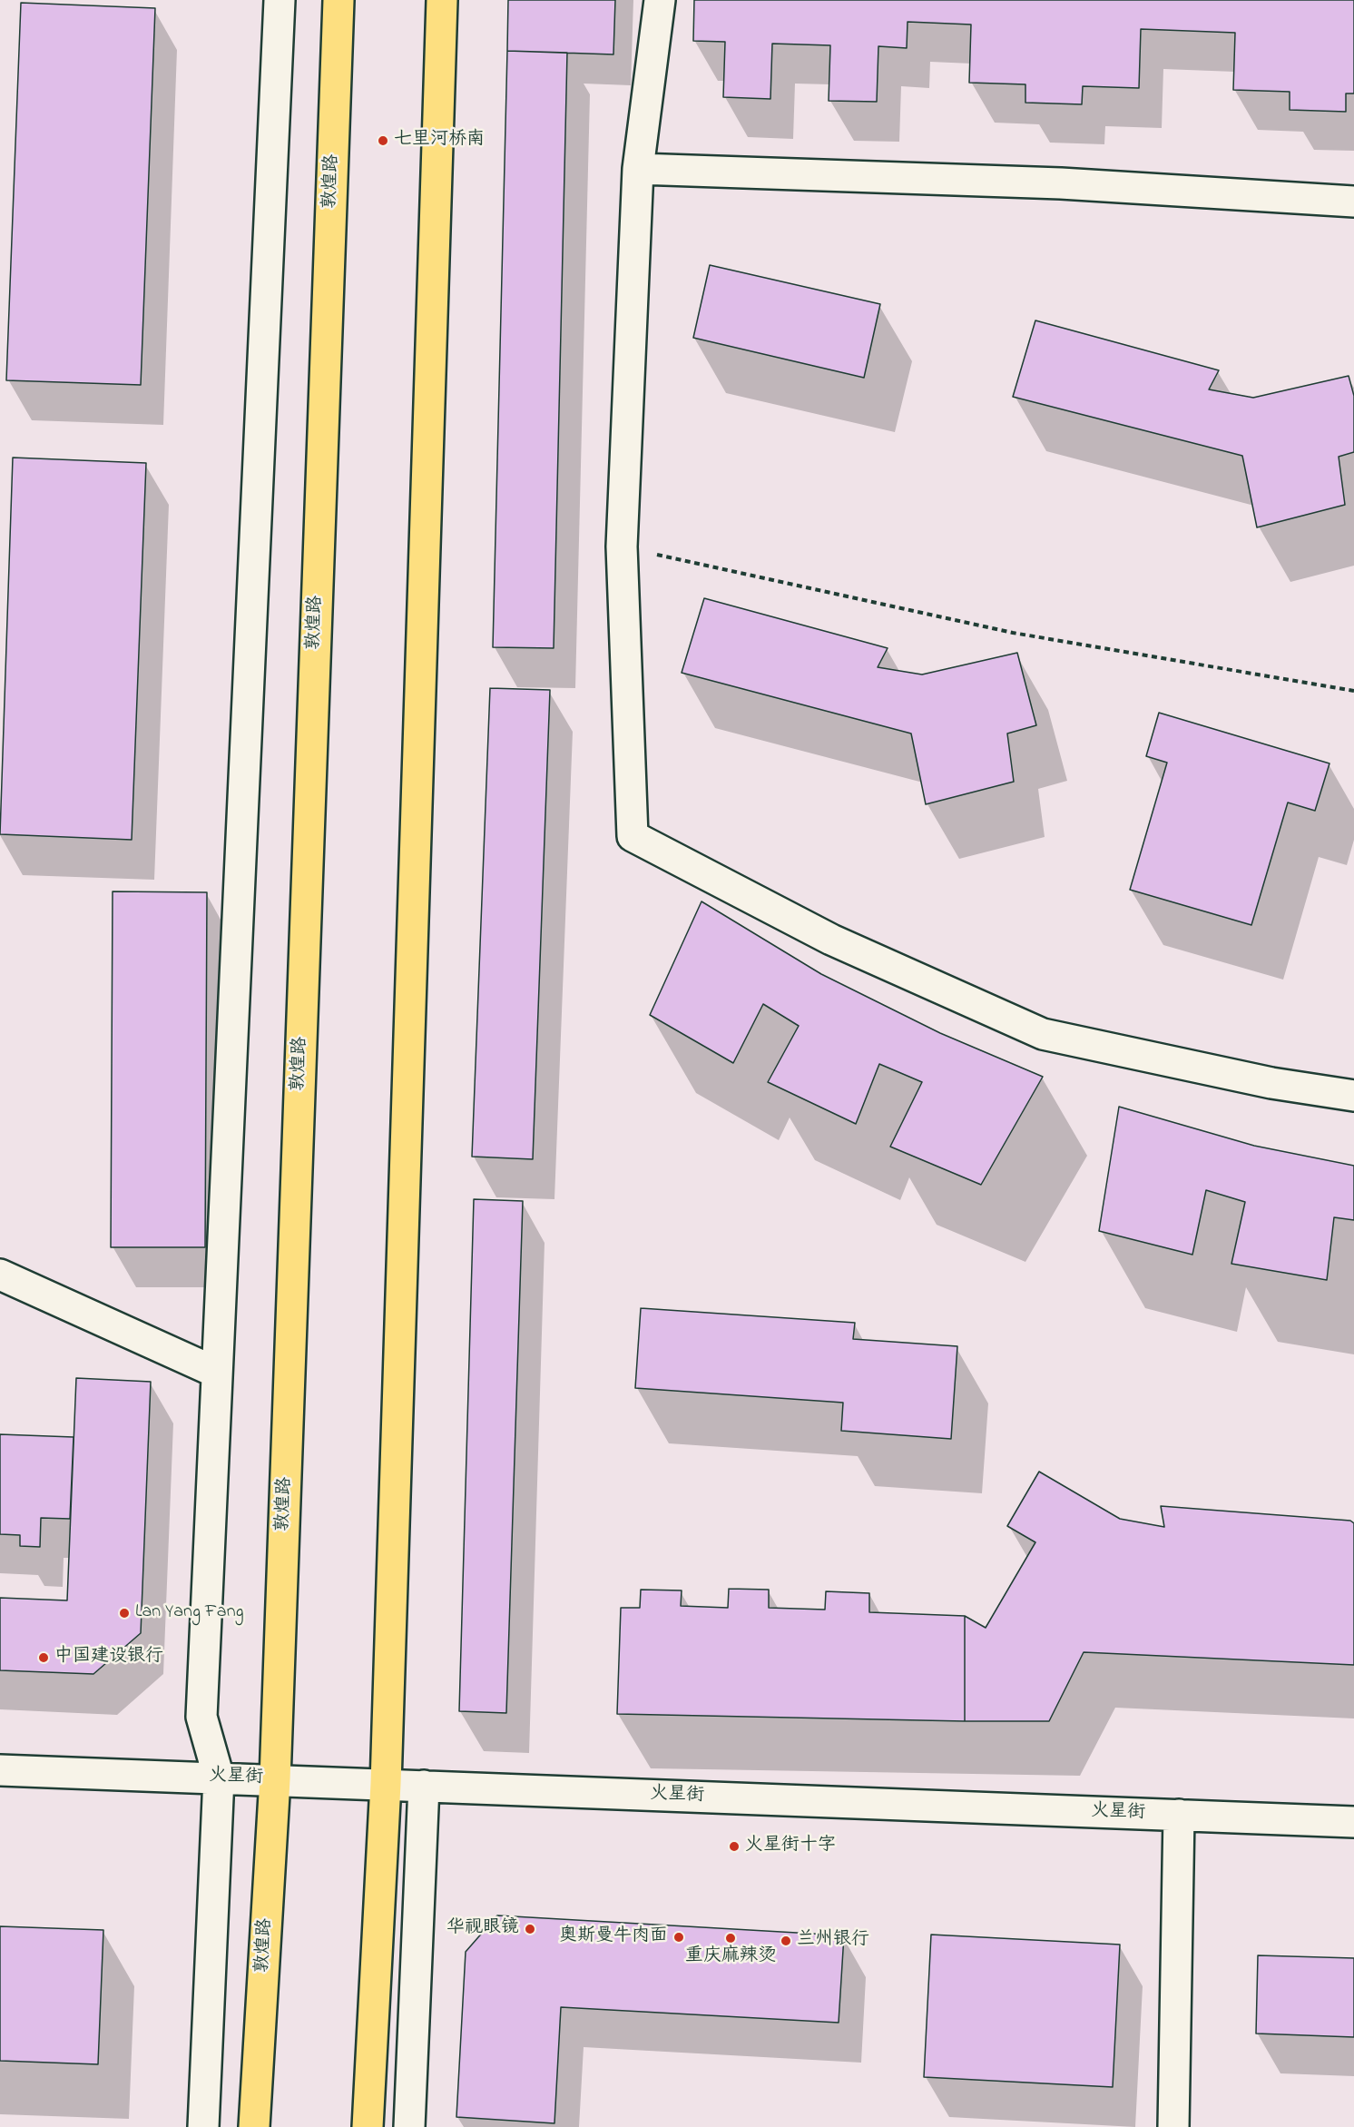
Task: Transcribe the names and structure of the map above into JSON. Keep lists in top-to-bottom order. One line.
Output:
{"streets":{"main road":["敦煌路"],"street":["火星街"]},"crossings":[["敦煌路","火星街"]],"places":["七里河桥南","Lan Yang Fang","中国建设银行","火星街十字","华视眼镜","奥斯曼牛肉面","重庆麻辣烫","兰州银行"]}
